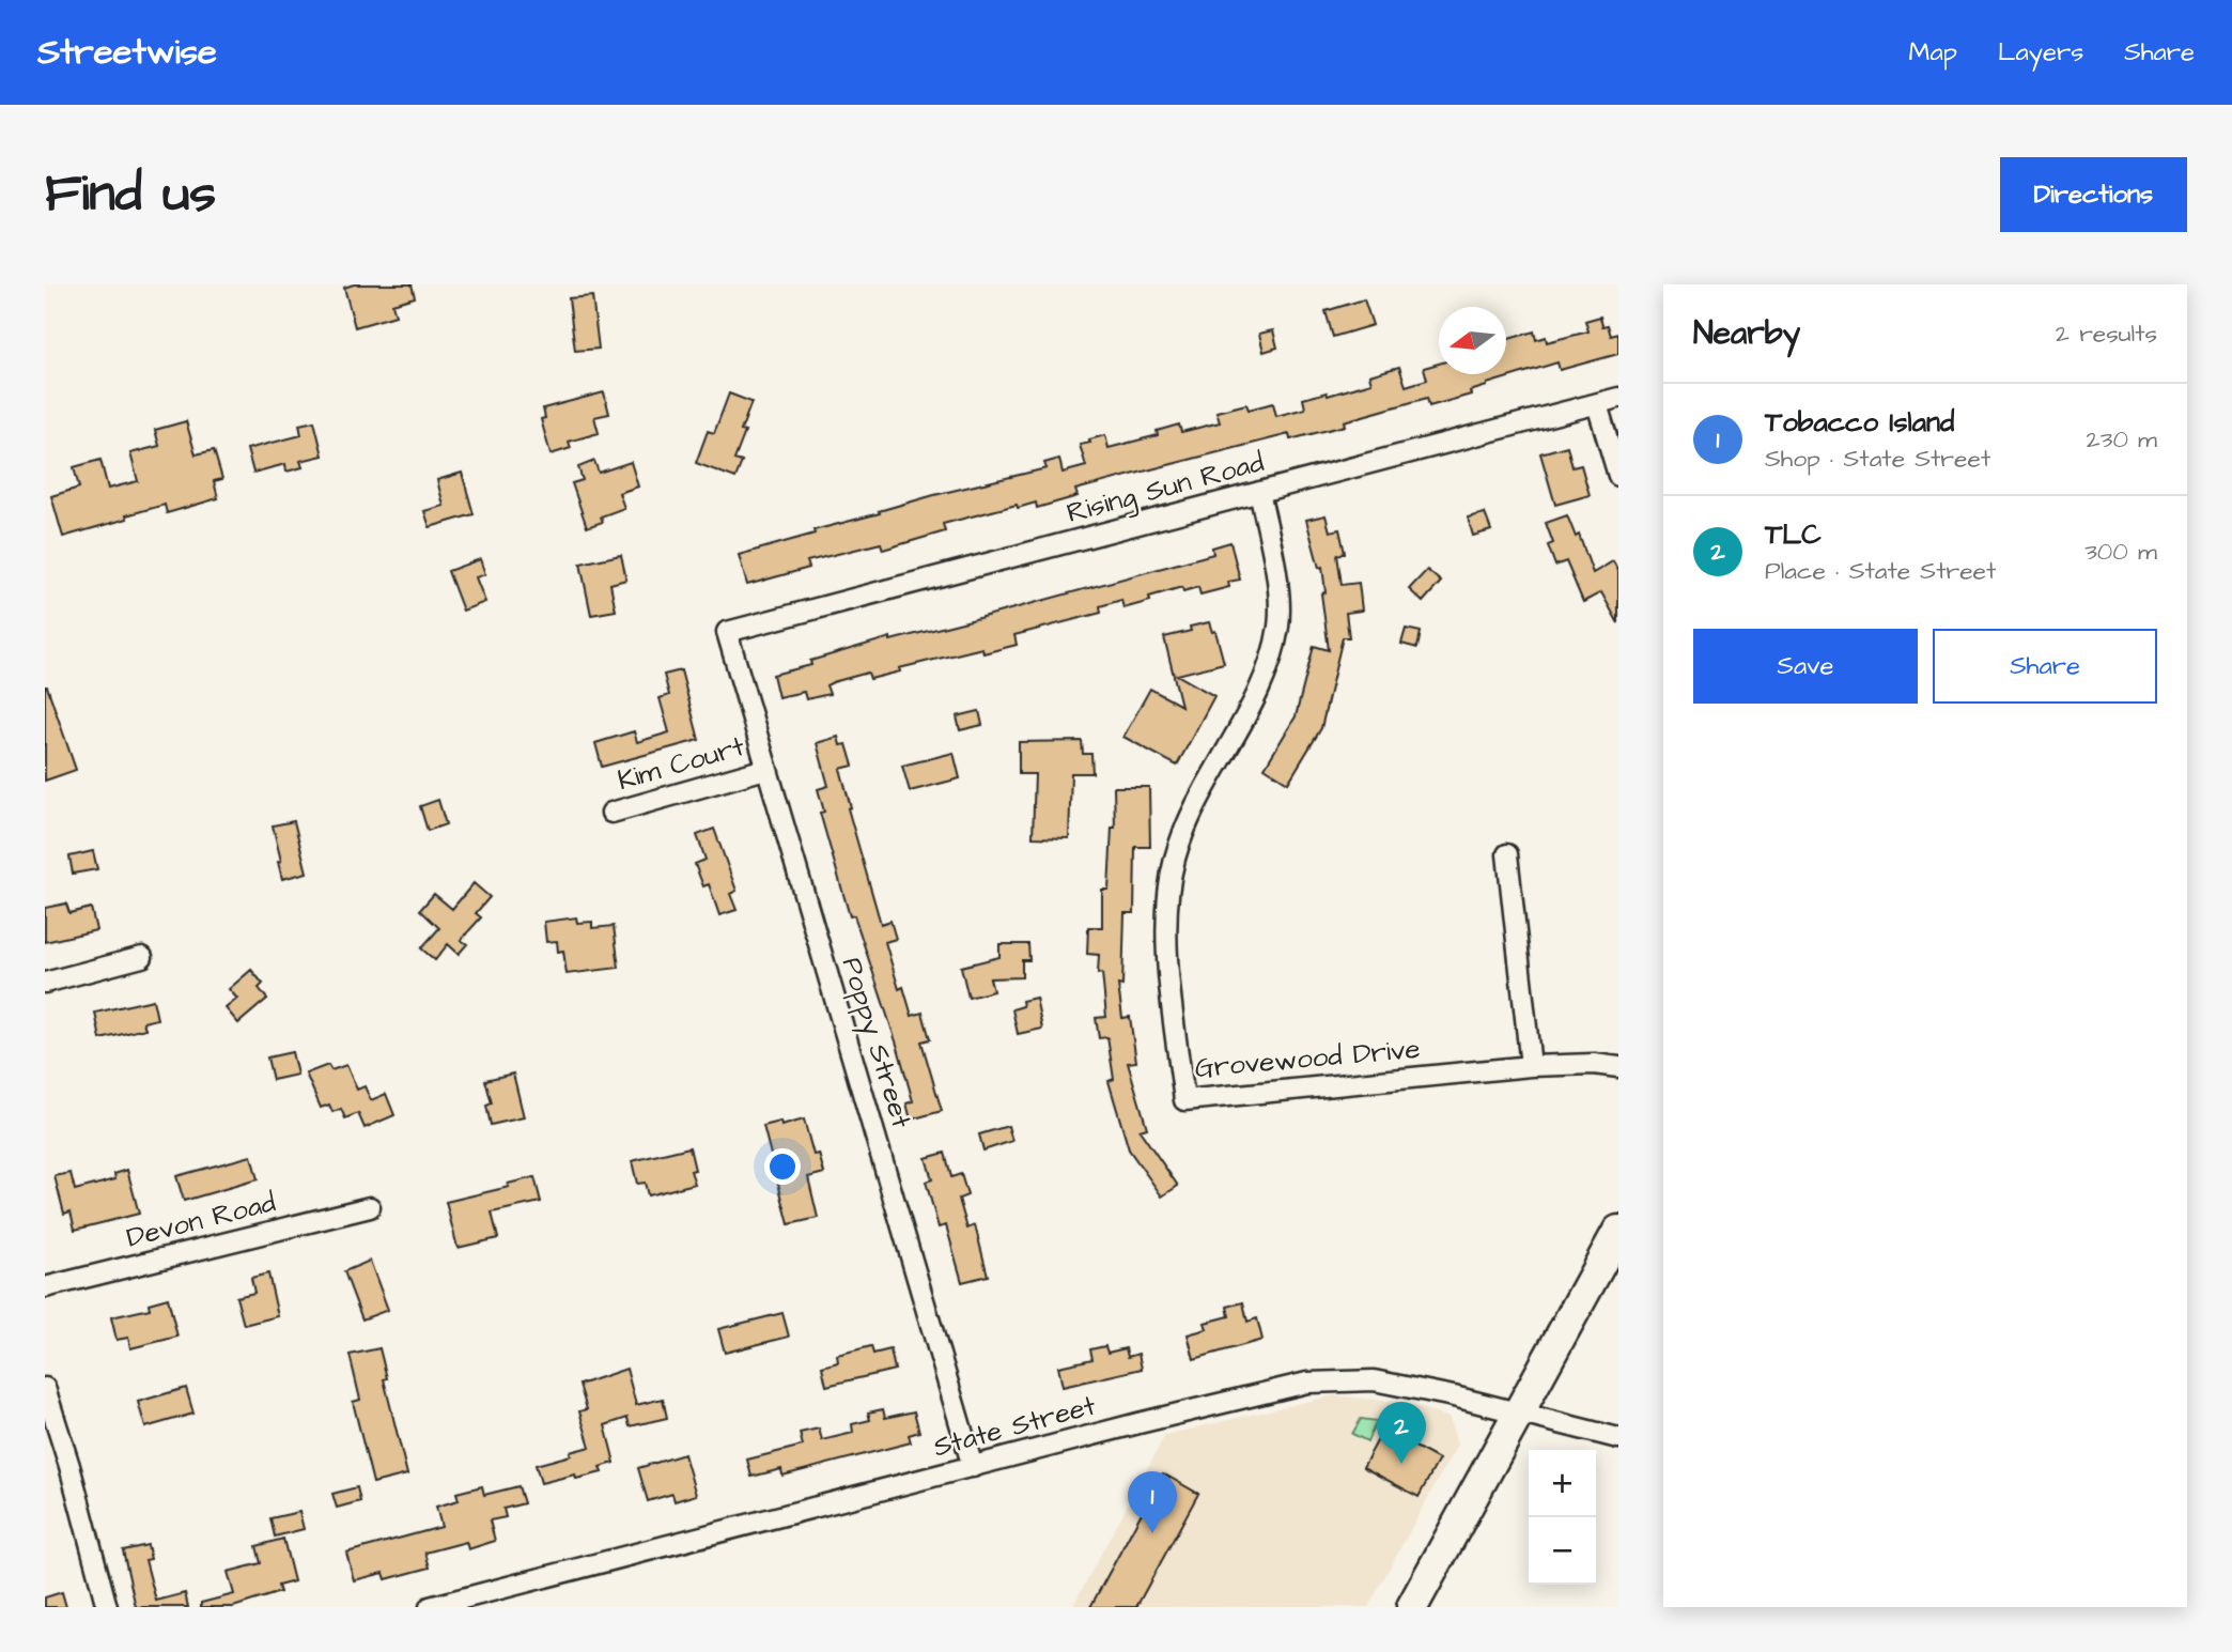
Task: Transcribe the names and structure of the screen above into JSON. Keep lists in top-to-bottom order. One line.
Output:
{"streets":{"street":["Rising Sun Road","Kim Court","Poppy Street","Grovewood Drive","Devon Road","State Street"]},"crossings":[["Rising Sun Road","Poppy Street"],["Rising Sun Road","Grovewood Drive"],["Kim Court","Poppy Street"],["Poppy Street","State Street"]],"north":"left","page":{"header":"Streetwise","nav":["Map","Layers","Share"],"buttons":["Directions",["Save","Share"]],"title":"Find us","heading":["Nearby","2 results"],"list":[{"mark":"1","name":"Tobacco Island","note":"Shop · State Street","value":"230 m"},{"mark":"2","name":"TLC","note":"Place · State Street","value":"300 m"}],"pins":["2","1"],"map_buttons":["+","−"]}}
